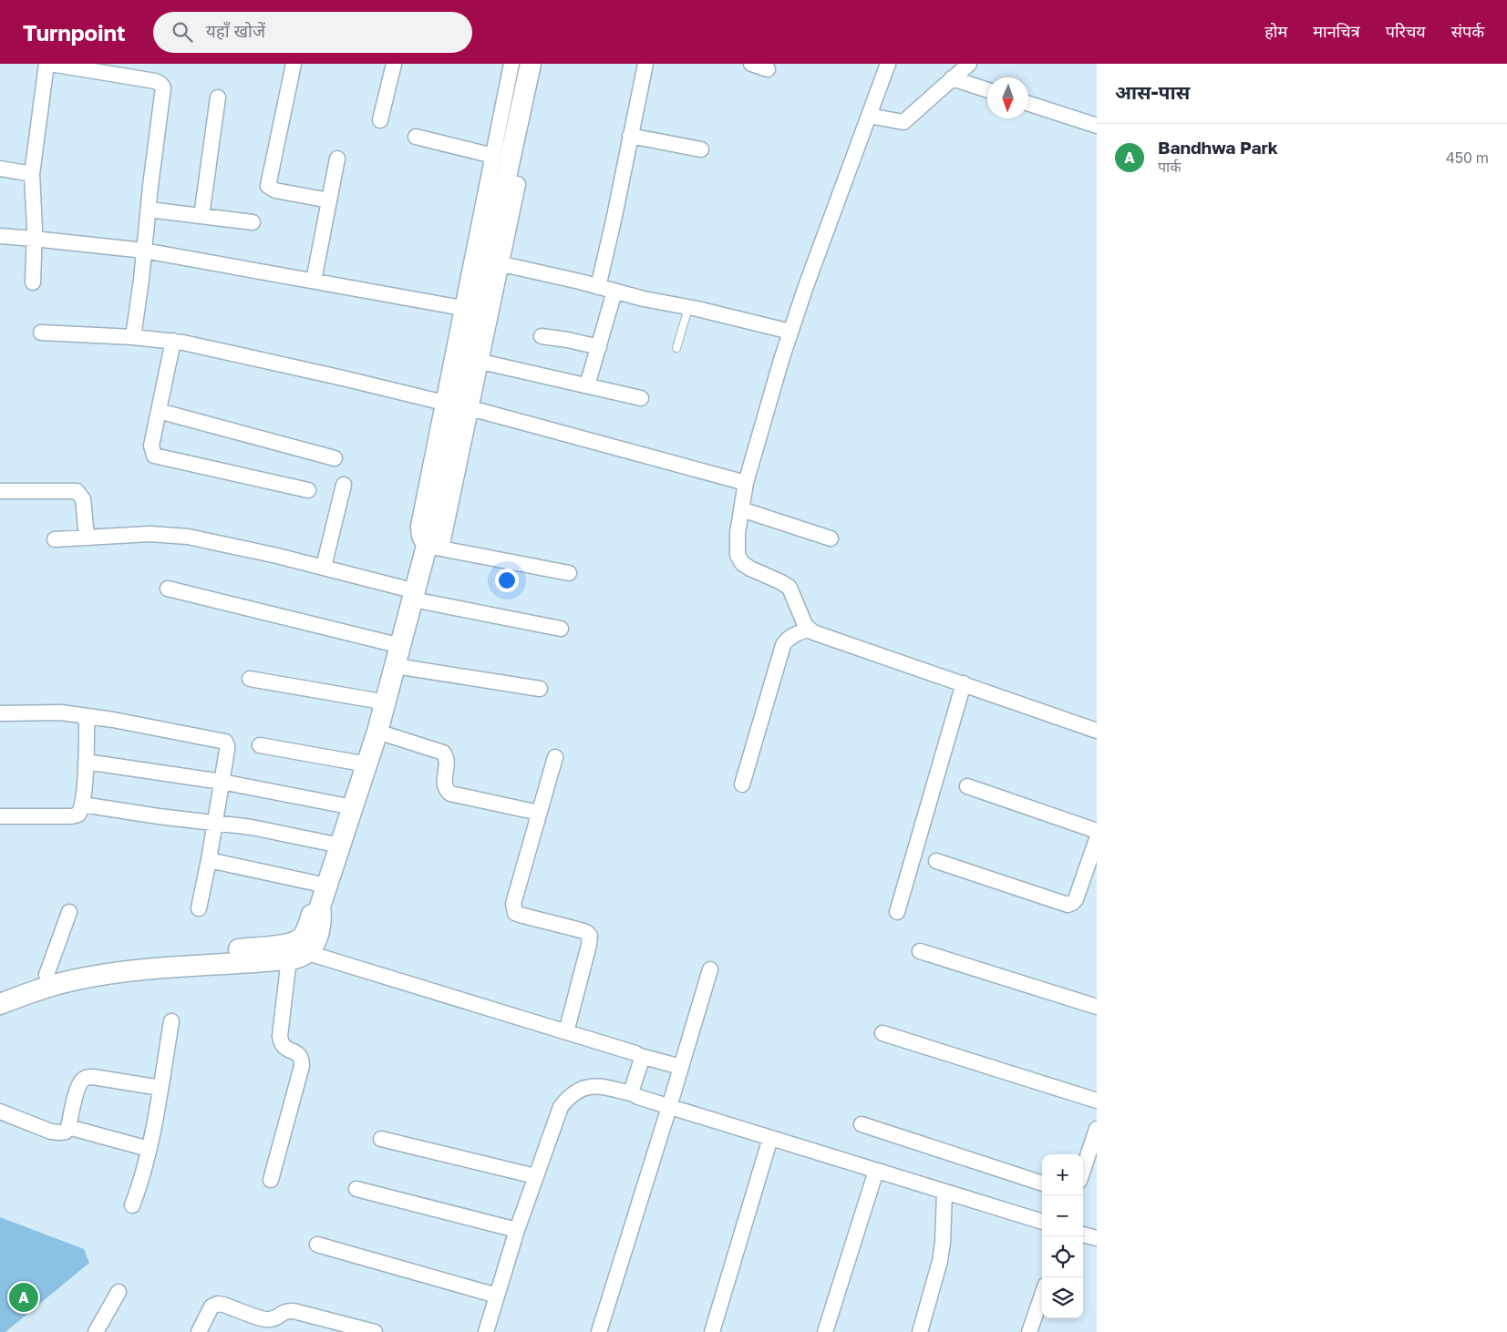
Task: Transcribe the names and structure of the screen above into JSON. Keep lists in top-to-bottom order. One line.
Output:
{"north":"bottom","page":{"header":"Turnpoint","search":"यहाँ खोजें","nav":["होम","मानचित्र","परिचय","संपर्क"],"heading":"आस-पास","list":[{"mark":"A","name":"Bandhwa Park","note":"पार्क","value":"450 m"}],"map_buttons":["+","−"],"pins":"A"}}
